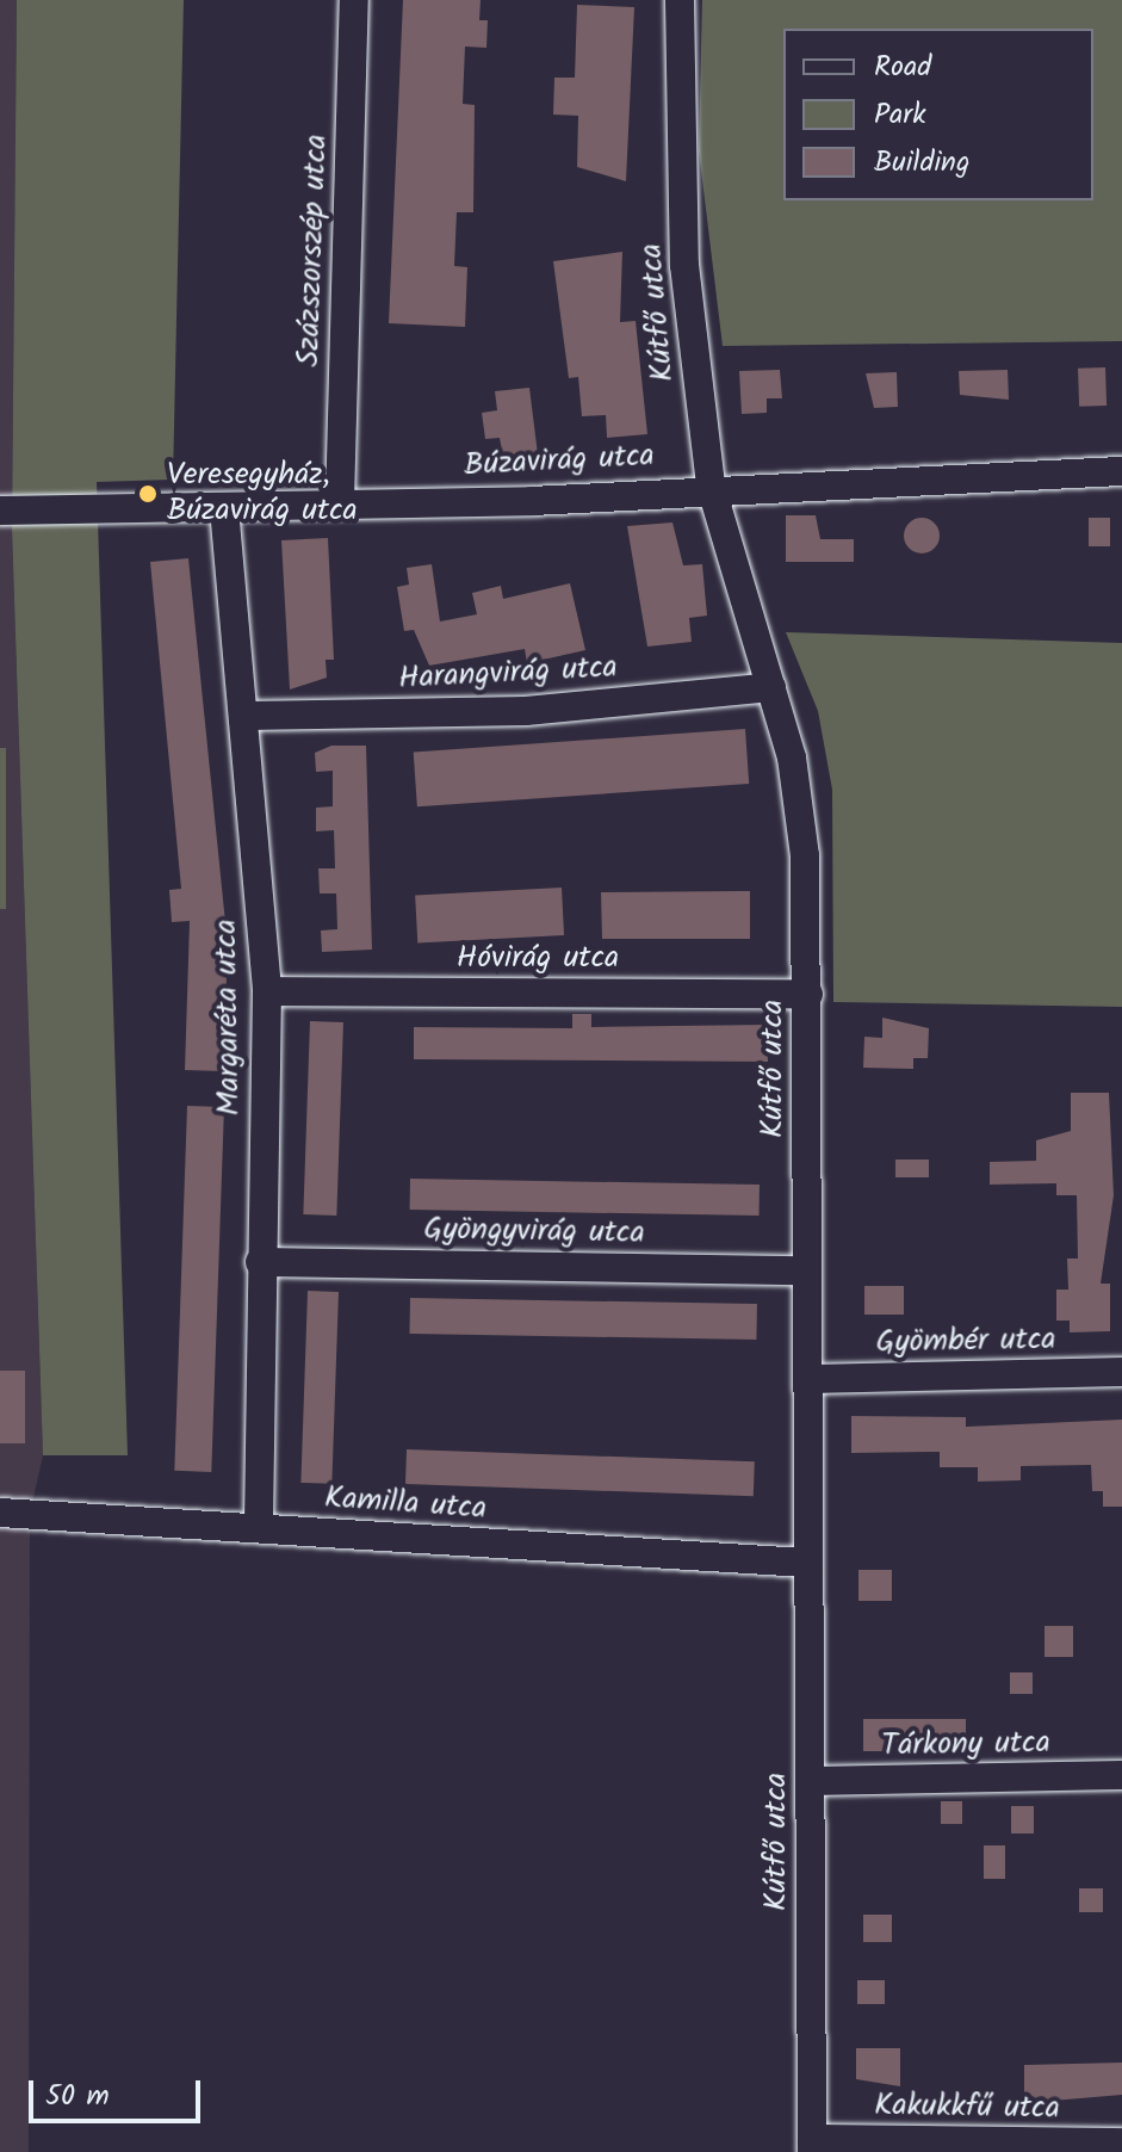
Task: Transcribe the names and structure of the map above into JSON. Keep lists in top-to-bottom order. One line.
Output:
{"streets":{"street":["Százszorszép utca","Kútfő utca","Búzavirág utca","Harangvirág utca","Hóvirág utca","Margaréta utca","Gyöngyvirág utca","Gyömbér utca","Kamilla utca","Tárkony utca","Kakukkfű utca"]},"crossings":[["Százszorszép utca","Búzavirág utca"],["Kútfő utca","Búzavirág utca"],["Kútfő utca","Harangvirág utca"],["Kútfő utca","Hóvirág utca"],["Kútfő utca","Gyöngyvirág utca"],["Kútfő utca","Gyömbér utca"],["Kútfő utca","Kamilla utca"],["Kútfő utca","Tárkony utca"],["Kútfő utca","Kakukkfű utca"],["Búzavirág utca","Margaréta utca"],["Harangvirág utca","Margaréta utca"],["Hóvirág utca","Margaréta utca"],["Margaréta utca","Gyöngyvirág utca"],["Margaréta utca","Kamilla utca"]],"places":["Veresegyház, Búzavirág utca"],"legend":["Road","Park","Building"],"scale_bar":"50 m"}
